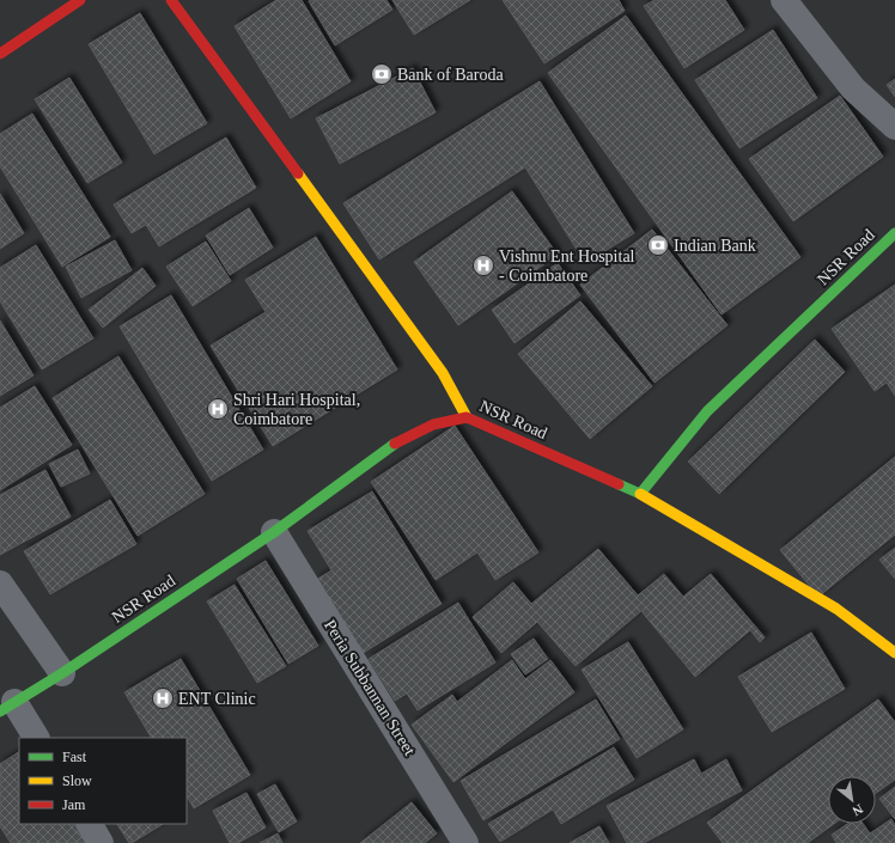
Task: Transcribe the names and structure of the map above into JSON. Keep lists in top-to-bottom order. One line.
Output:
{"streets":{"main road":["NSR Road"],"street":["Peria Subbannan Street"]},"crossings":[["NSR Road","Peria Subbannan Street"]],"places":{"bank":["Bank of Baroda","Indian Bank"],"hospital":["Vishnu Ent Hospital - Coimbatore","Shri Hari Hospital, Coimbatore","ENT Clinic"]},"legend":["Fast","Slow","Jam"],"north":"bottom right"}
